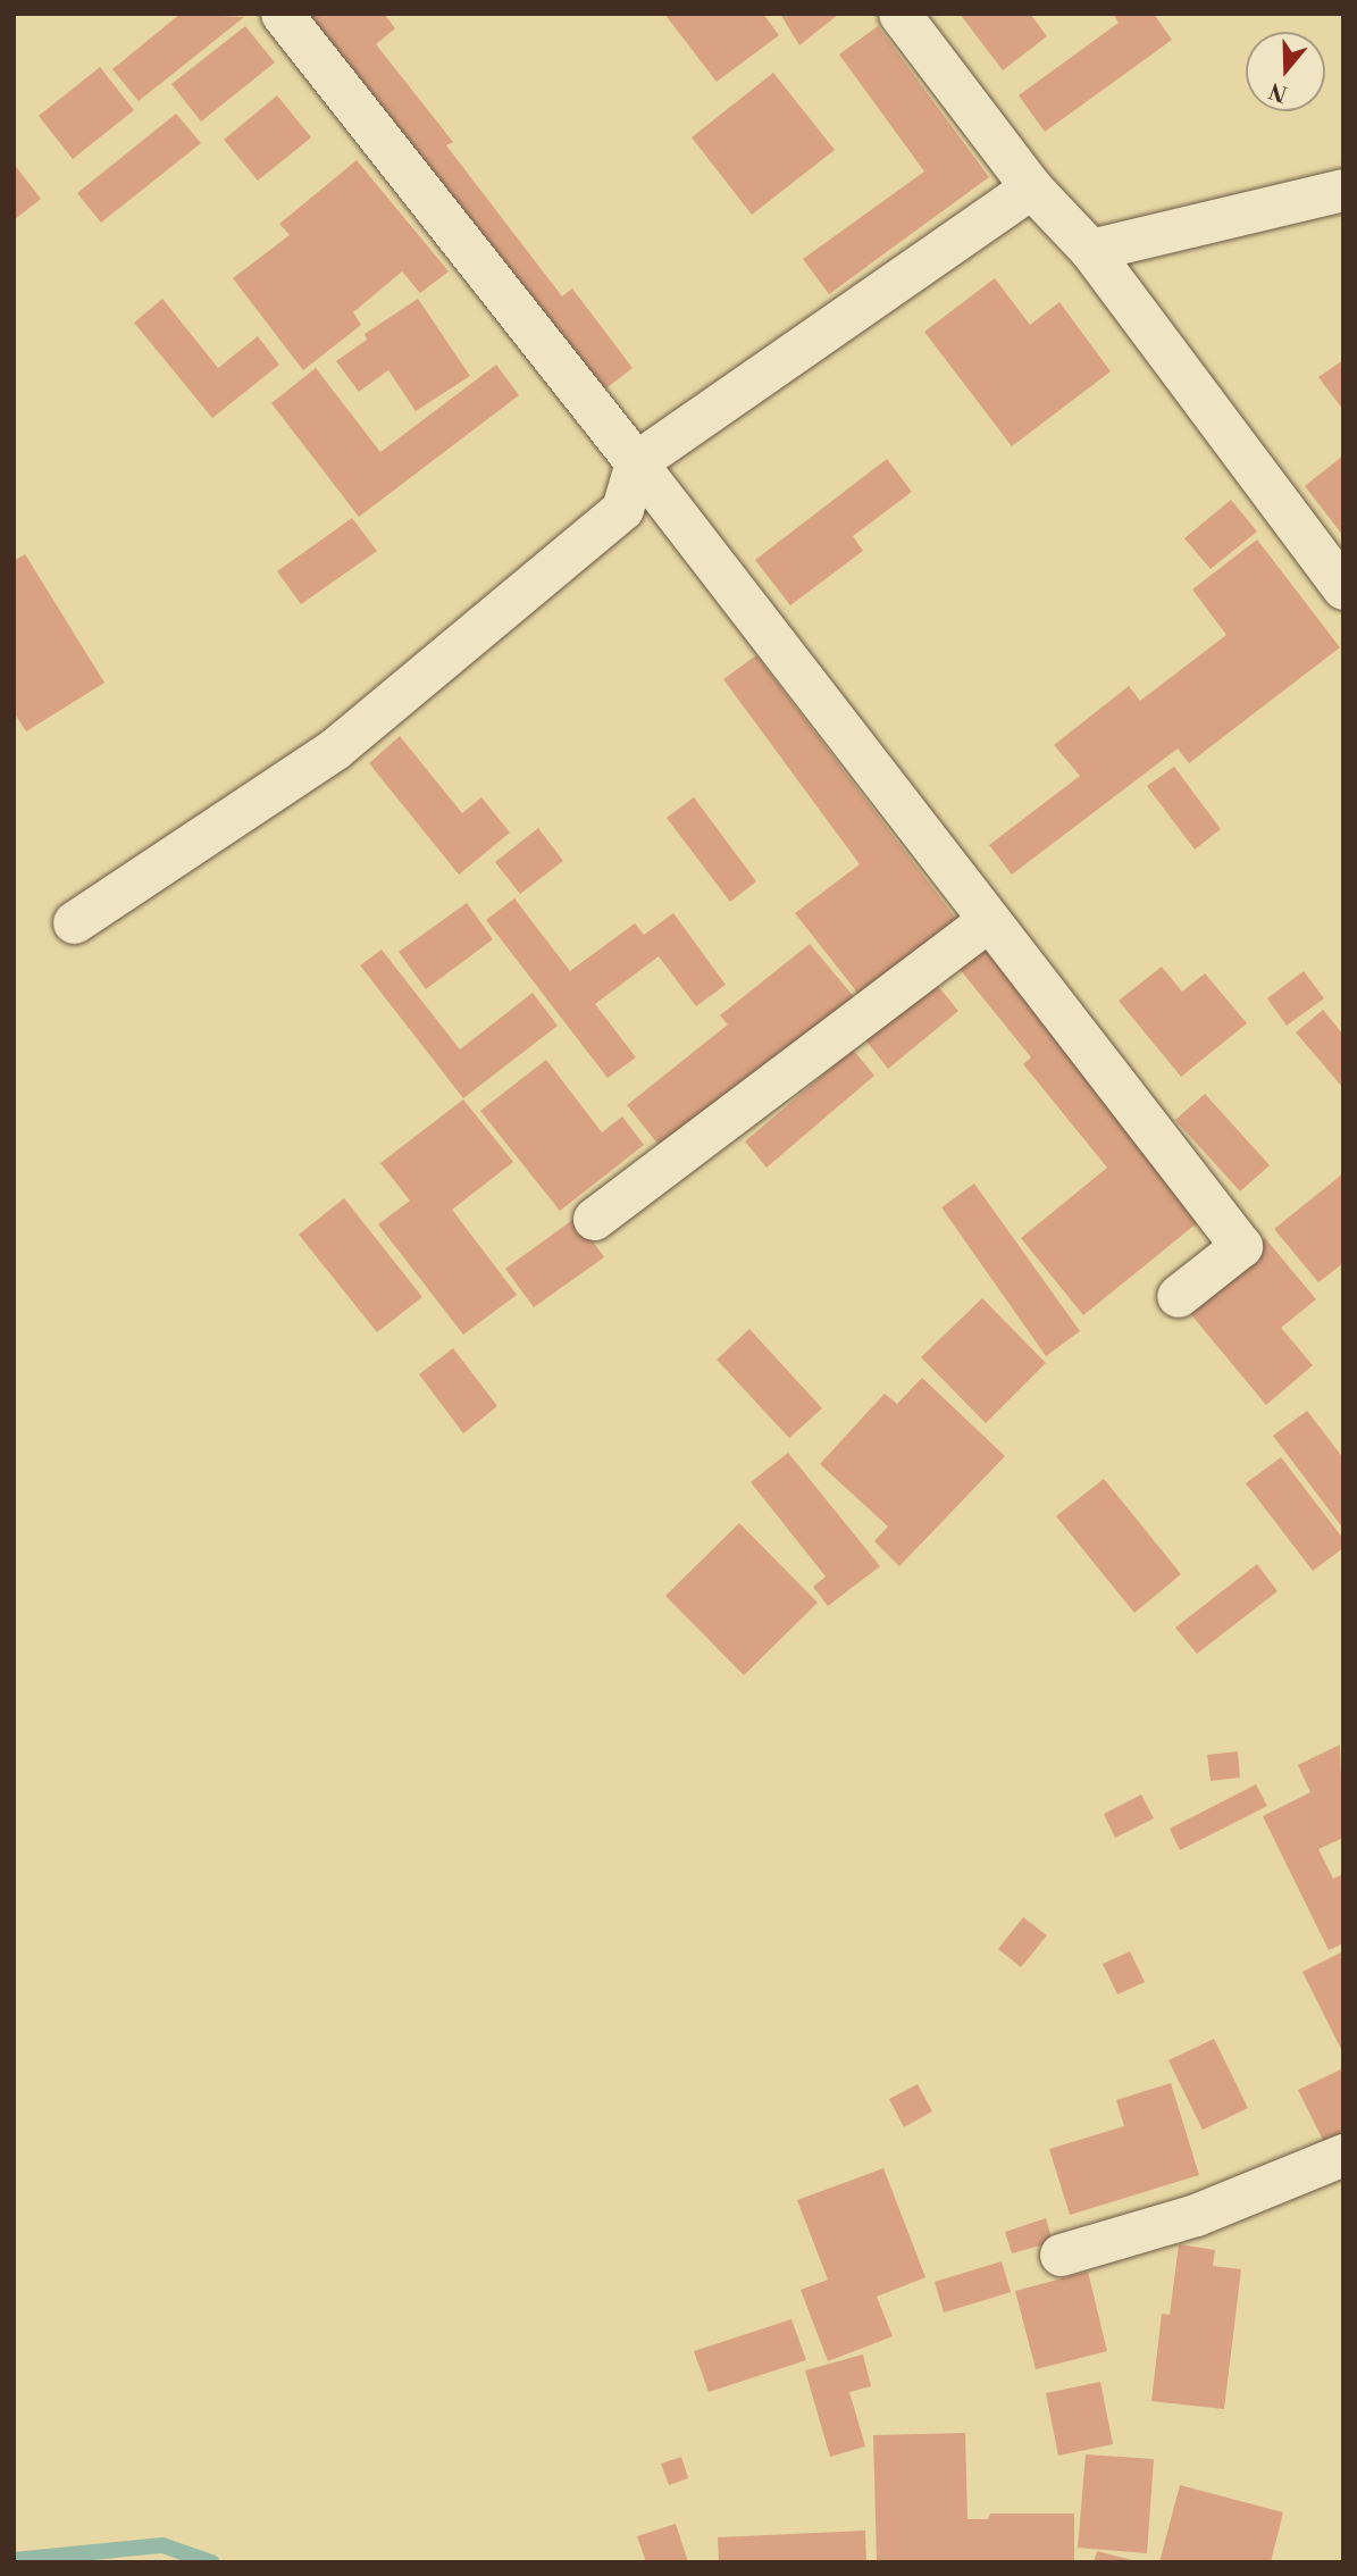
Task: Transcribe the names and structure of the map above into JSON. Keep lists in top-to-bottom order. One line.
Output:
{"north":"bottom"}
